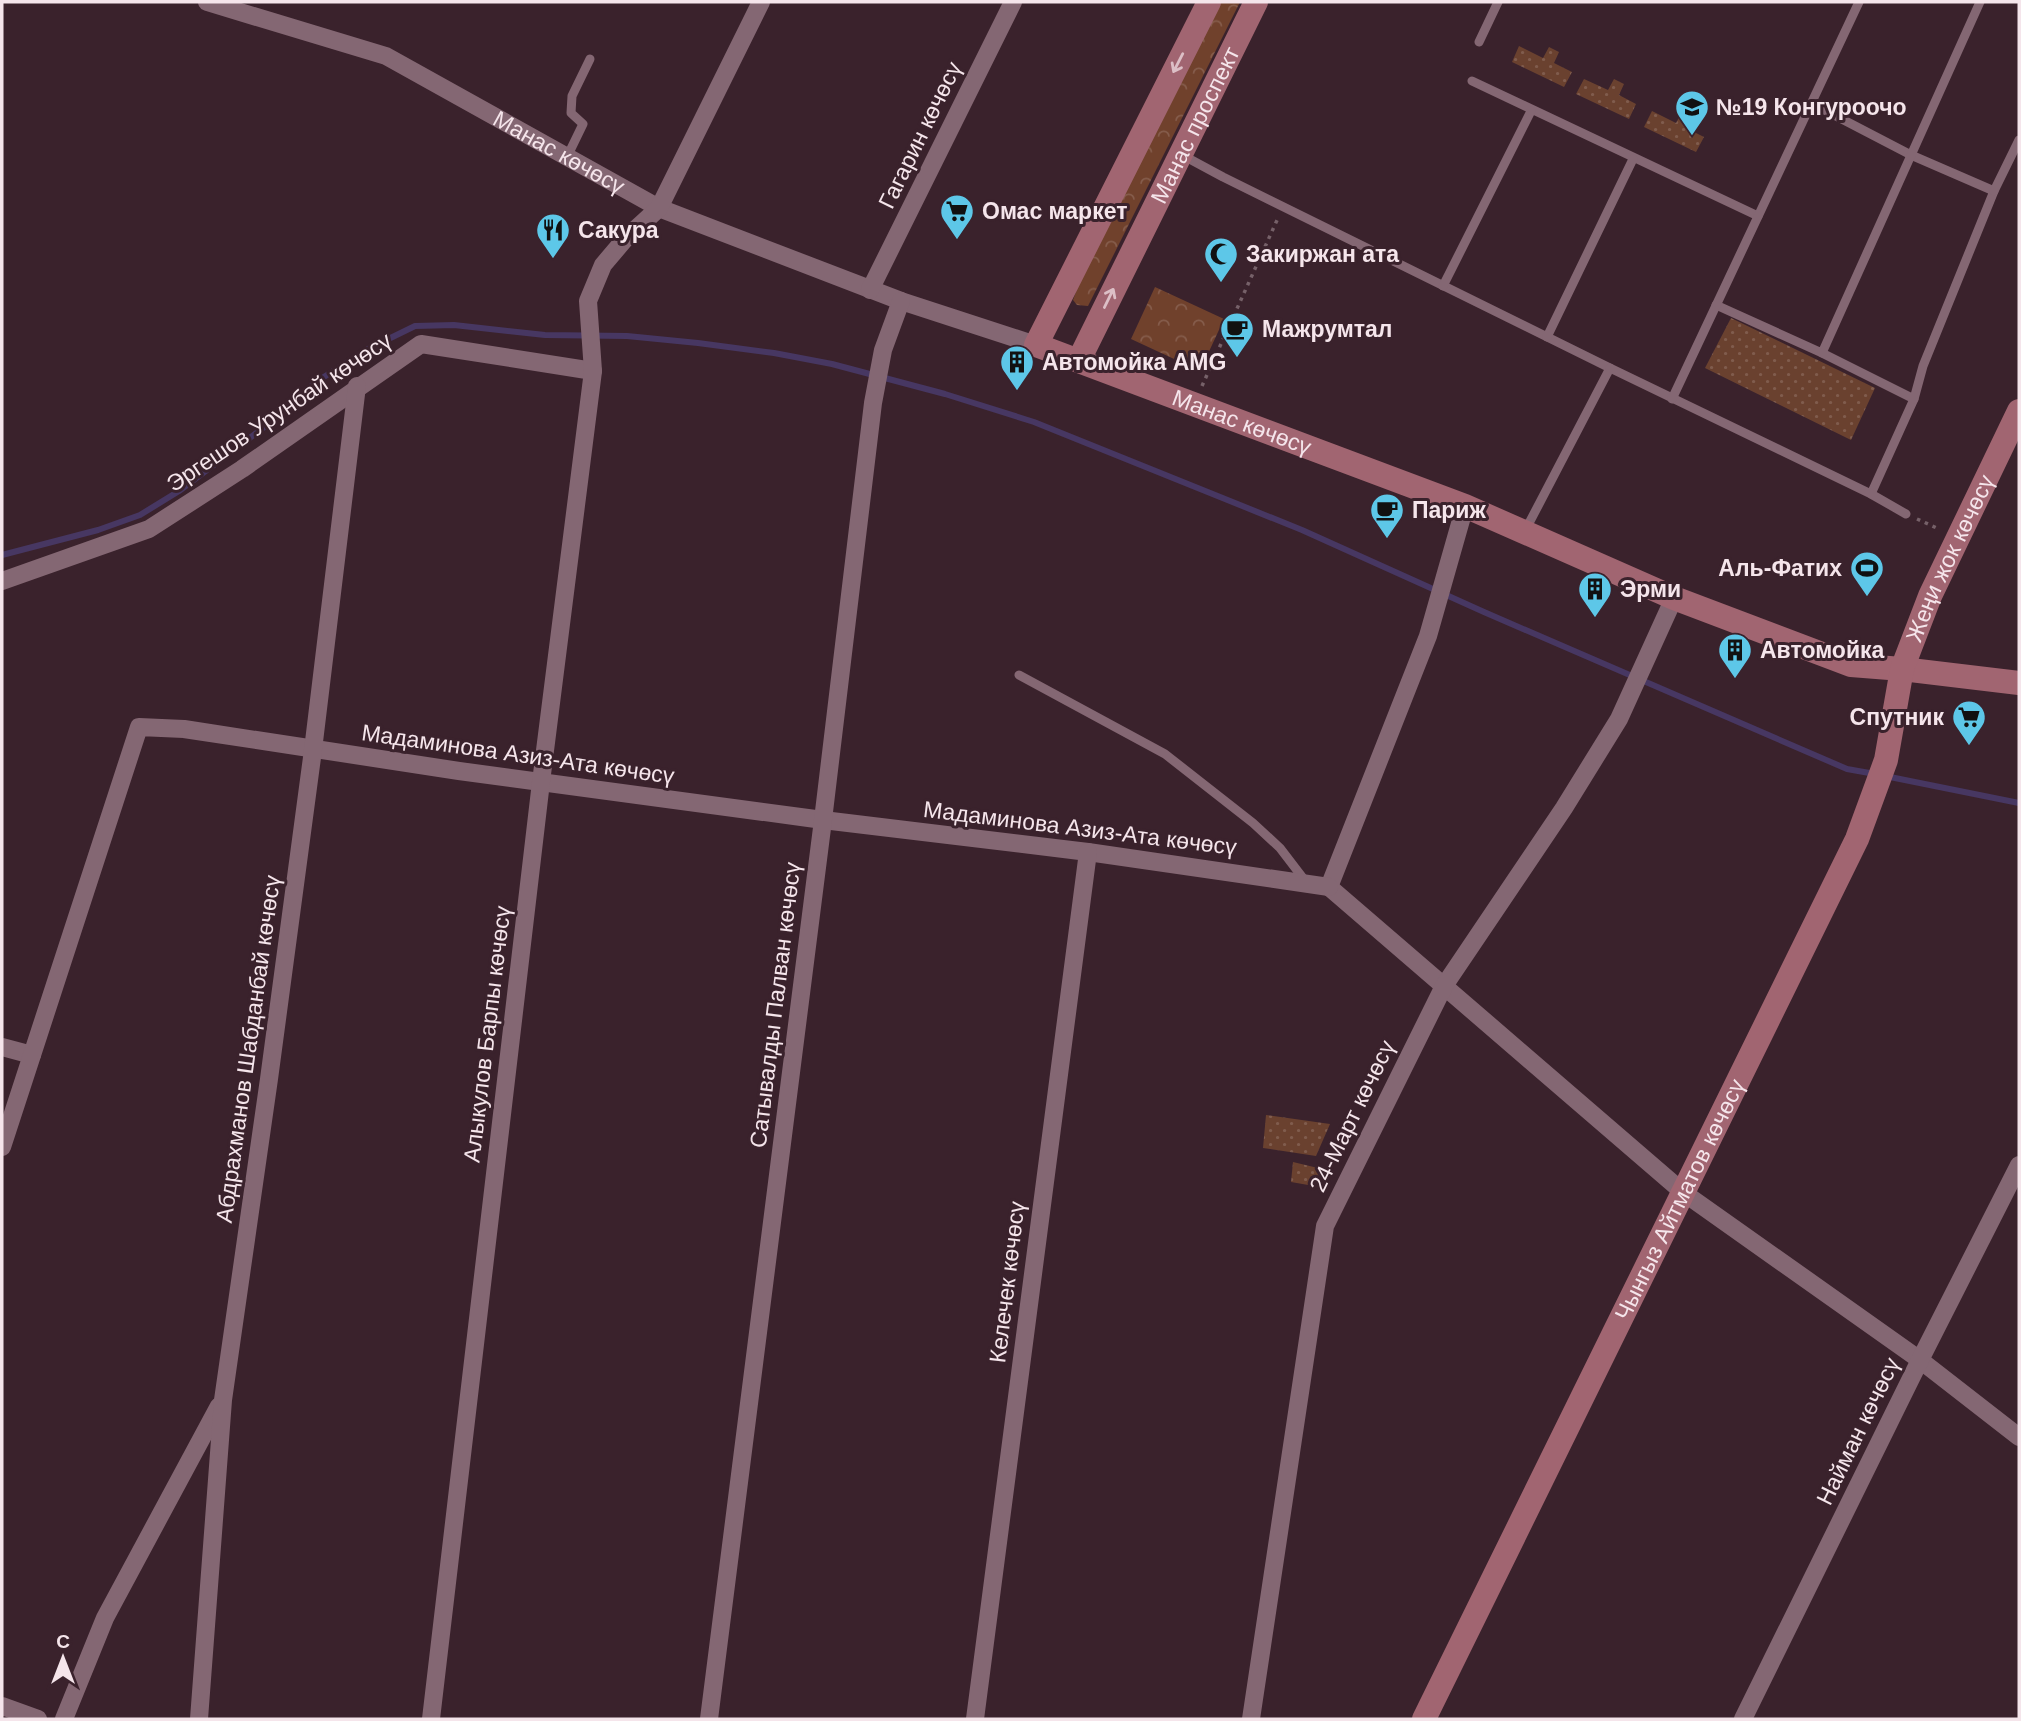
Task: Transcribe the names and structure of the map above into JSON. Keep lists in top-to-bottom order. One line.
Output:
{"streets":{"main road":["Манас проспект","Манас көчөсү","Жеңи жок көчөсү","Чынгыз Айтматов көчөсү"],"street":["Гагарин көчөсү","Эргешов Урунбай көчөсү","Мадаминова Азиз-Ата көчөсү","Сатывалды Палван көчөсү","Алыкулов Барпы көчөсү","Абдрахманов Шабданбай көчөсү","24-Март көчөсү","Келечек көчөсү","Найман көчөсү"]},"crossings":[["Манас проспект","Манас көчөсү"],["Гагарин көчөсү","Манас көчөсү"],["Манас көчөсү","Жеңи жок көчөсү"],["Манас көчөсү","Сатывалды Палван көчөсү"],["Манас көчөсү","Алыкулов Барпы көчөсү"],["Манас көчөсү","24-Март көчөсү"],["Манас көчөсү","Чынгыз Айтматов көчөсү"],["Эргешов Урунбай көчөсү","Алыкулов Барпы көчөсү"],["Эргешов Урунбай көчөсү","Абдрахманов Шабданбай көчөсү"],["Жеңи жок көчөсү","Чынгыз Айтматов көчөсү"],["Мадаминова Азиз-Ата көчөсү","Сатывалды Палван көчөсү"],["Мадаминова Азиз-Ата көчөсү","Алыкулов Барпы көчөсү"],["Мадаминова Азиз-Ата көчөсү","Абдрахманов Шабданбай көчөсү"],["Мадаминова Азиз-Ата көчөсү","Келечек көчөсү"]],"places":{"school or university":["№19 Конгуроочо"],"supermarket":["Омас маркет","Спутник"],"restaurant":["Сакура"],"mosque":["Закиржан ата"],"cafe":["Мажрумтал","Париж"],"building":["Автомойка AMG","Эрми","Автомойка"],"sports":["Аль-Фатих"]},"north":"top"}
